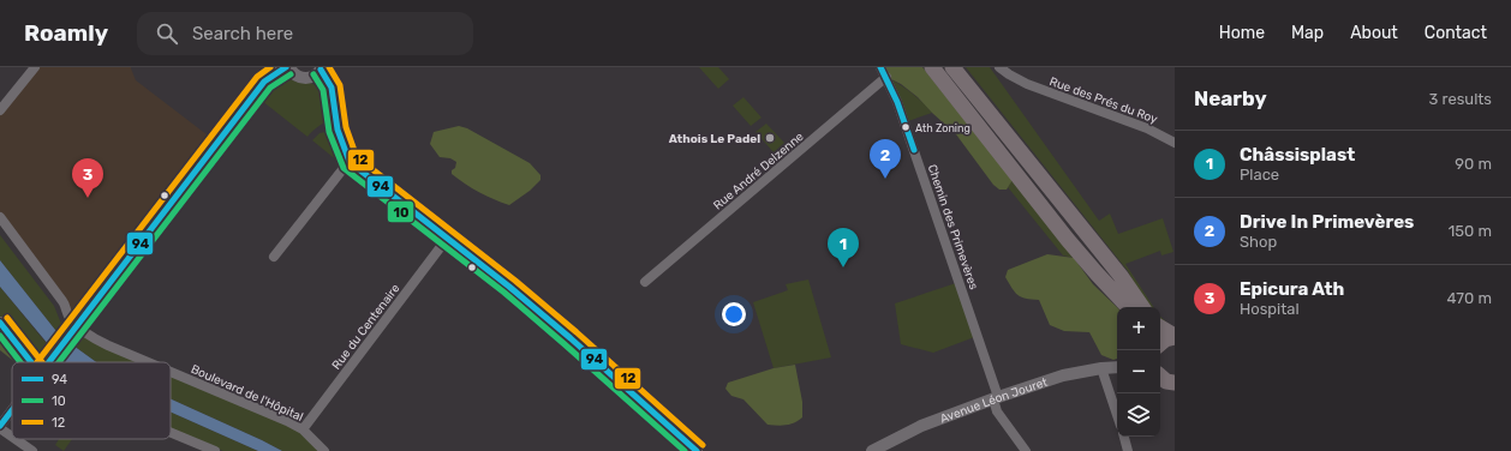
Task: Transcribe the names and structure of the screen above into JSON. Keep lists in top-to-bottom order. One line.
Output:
{"streets":{"street":["Rue des Prés du Roy","Rue André Delzenne","Chemin des Primevères","Rue du Centenaire","Boulevard de l'Hôpital","Avenue Léon Jouret"]},"crossings":[["Rue André Delzenne","Chemin des Primevères"],["Chemin des Primevères","Avenue Léon Jouret"],["Rue du Centenaire","Boulevard de l'Hôpital"]],"places":["Ath Zoning","Athois Le Padel"],"lines":["transit line 94","transit line 12","transit line 10"],"legend":["94","10","12"],"page":{"header":"Roamly","search":"Search here","nav":["Home","Map","About","Contact"],"heading":["Nearby","3 results"],"list":[{"mark":"1","name":"Châssisplast","note":"Place","value":"90 m"},{"mark":"2","name":"Drive In Primevères","note":"Shop","value":"150 m"},{"mark":"3","name":"Epicura Ath","note":"Hospital","value":"470 m"}],"pins":["2","3","1"],"map_buttons":["+","−"]}}
